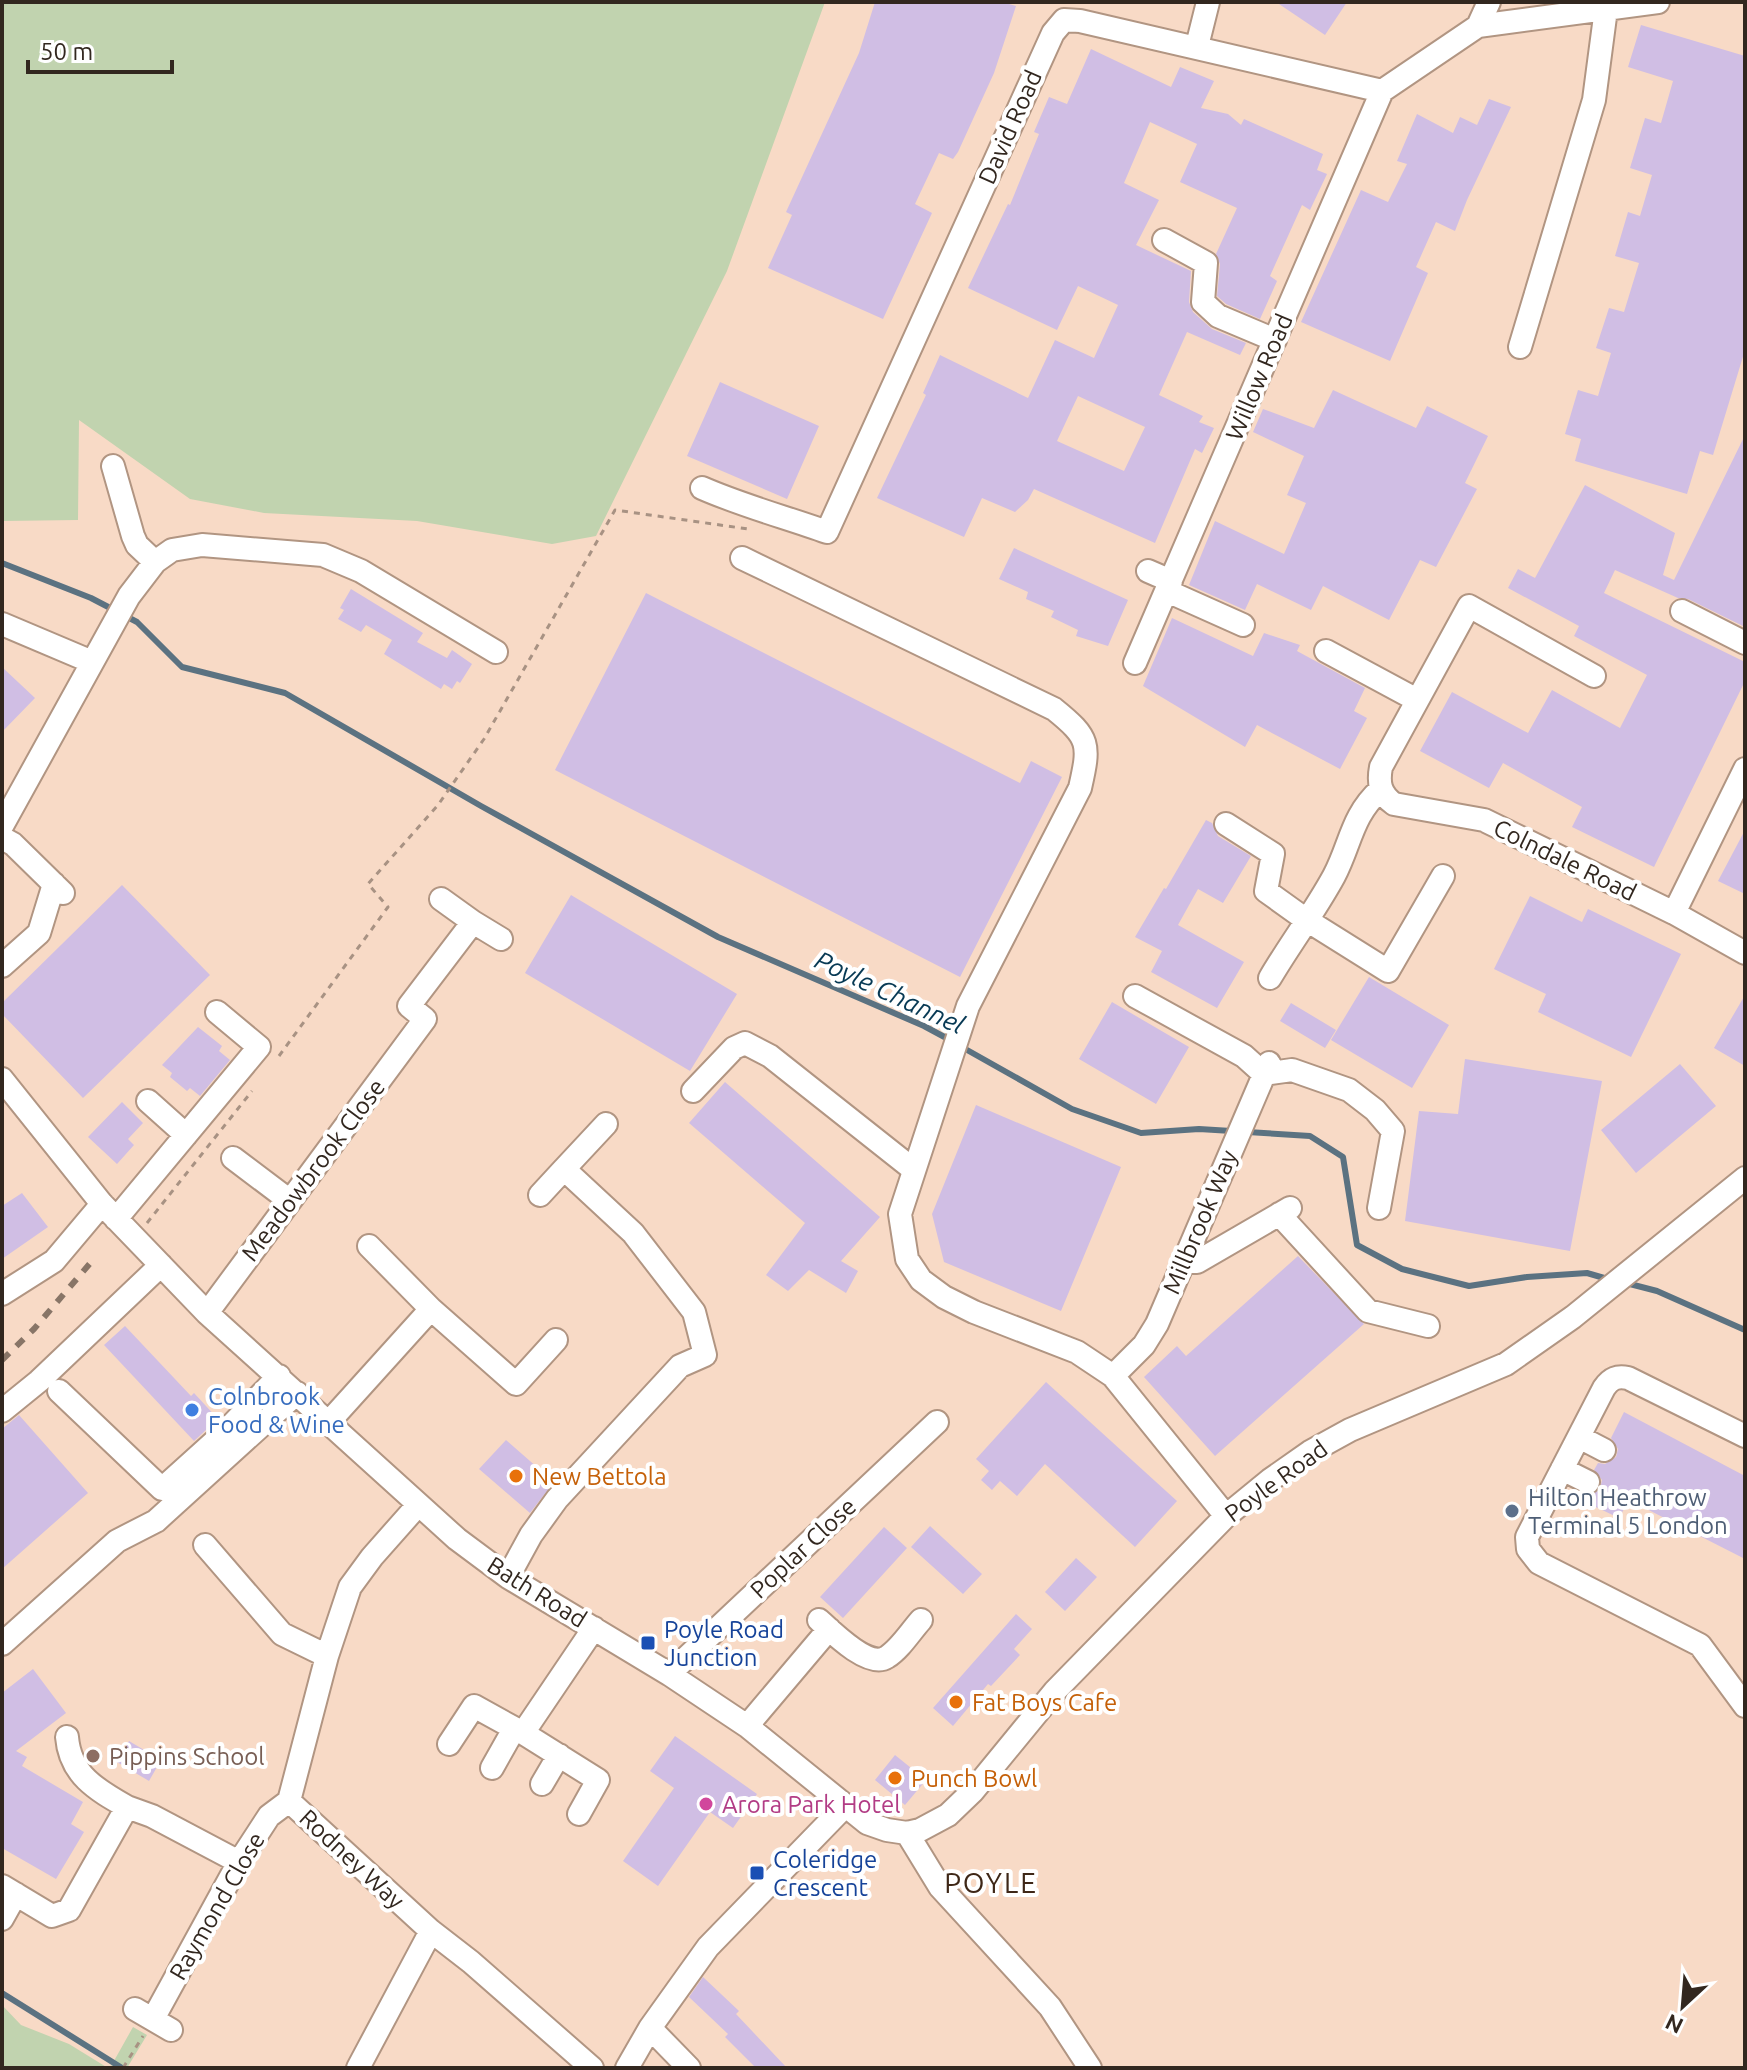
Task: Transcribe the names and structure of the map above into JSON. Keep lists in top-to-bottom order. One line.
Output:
{"streets":{"street":["David Road","Willow Road","Colndale Road","Meadowbrook Close","Millbrook Way","Poyle Road","Poplar Close","Bath Road","Rodney Way","Raymond Close"]},"crossings":[["David Road","Willow Road"],["Meadowbrook Close","Bath Road"],["Poyle Road","Bath Road"],["Poplar Close","Bath Road"],["Bath Road","Rodney Way"],["Rodney Way","Raymond Close"]],"districts":["POYLE"],"water":["Poyle Channel"],"places":{"other":["Colnbrook Food & Wine","New Bettola","Hilton Heathrow Terminal 5 London","Fat Boys Cafe","Pippins School","Punch Bowl","Arora Park Hotel"],"transit":["Poyle Road Junction","Coleridge Crescent"]},"scale_bar":"50 m","north":"bottom left"}
